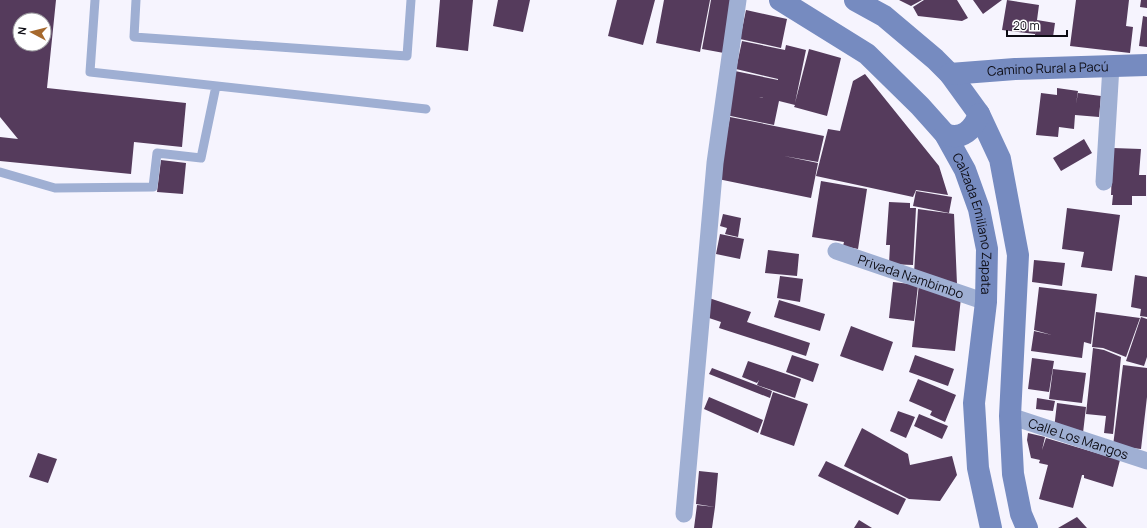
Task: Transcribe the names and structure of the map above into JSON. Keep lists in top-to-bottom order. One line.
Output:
{"streets":{"main road":["Camino Rural a Pacú","Calzada Emiliano Zapata"],"street":["Privada Nambimbo","Calle Los Mangos"]},"crossings":[["Calzada Emiliano Zapata","Privada Nambimbo"]],"scale_bar":"20 m","north":"left"}
